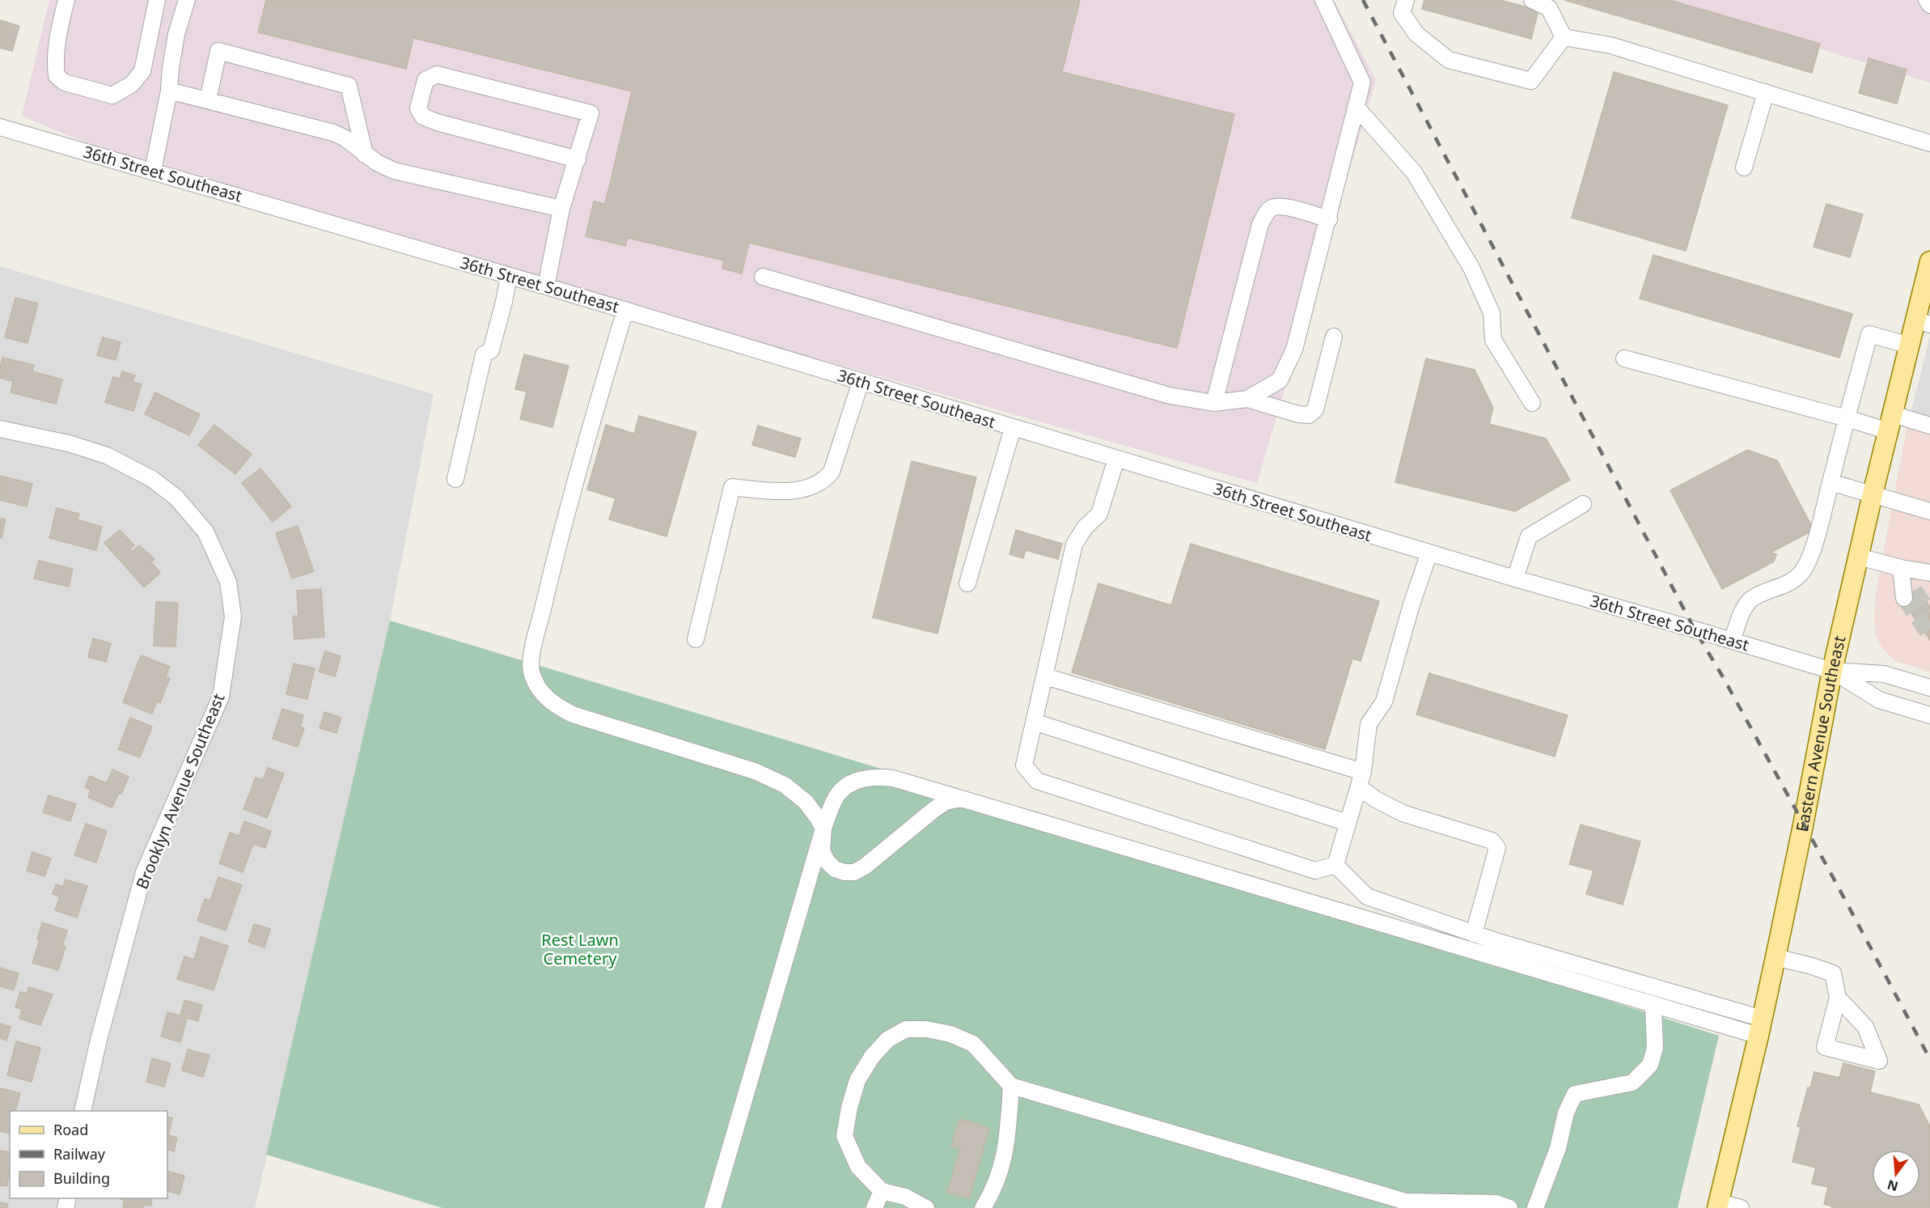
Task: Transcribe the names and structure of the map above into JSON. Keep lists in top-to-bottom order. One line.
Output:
{"streets":{"main road":["Eastern Avenue Southeast"],"street":["36th Street Southeast","Brooklyn Avenue Southeast"]},"crossings":[["36th Street Southeast","Eastern Avenue Southeast"]],"parks":["Rest Lawn Cemetery"],"legend":["Road","Railway","Building"],"north":"bottom"}
